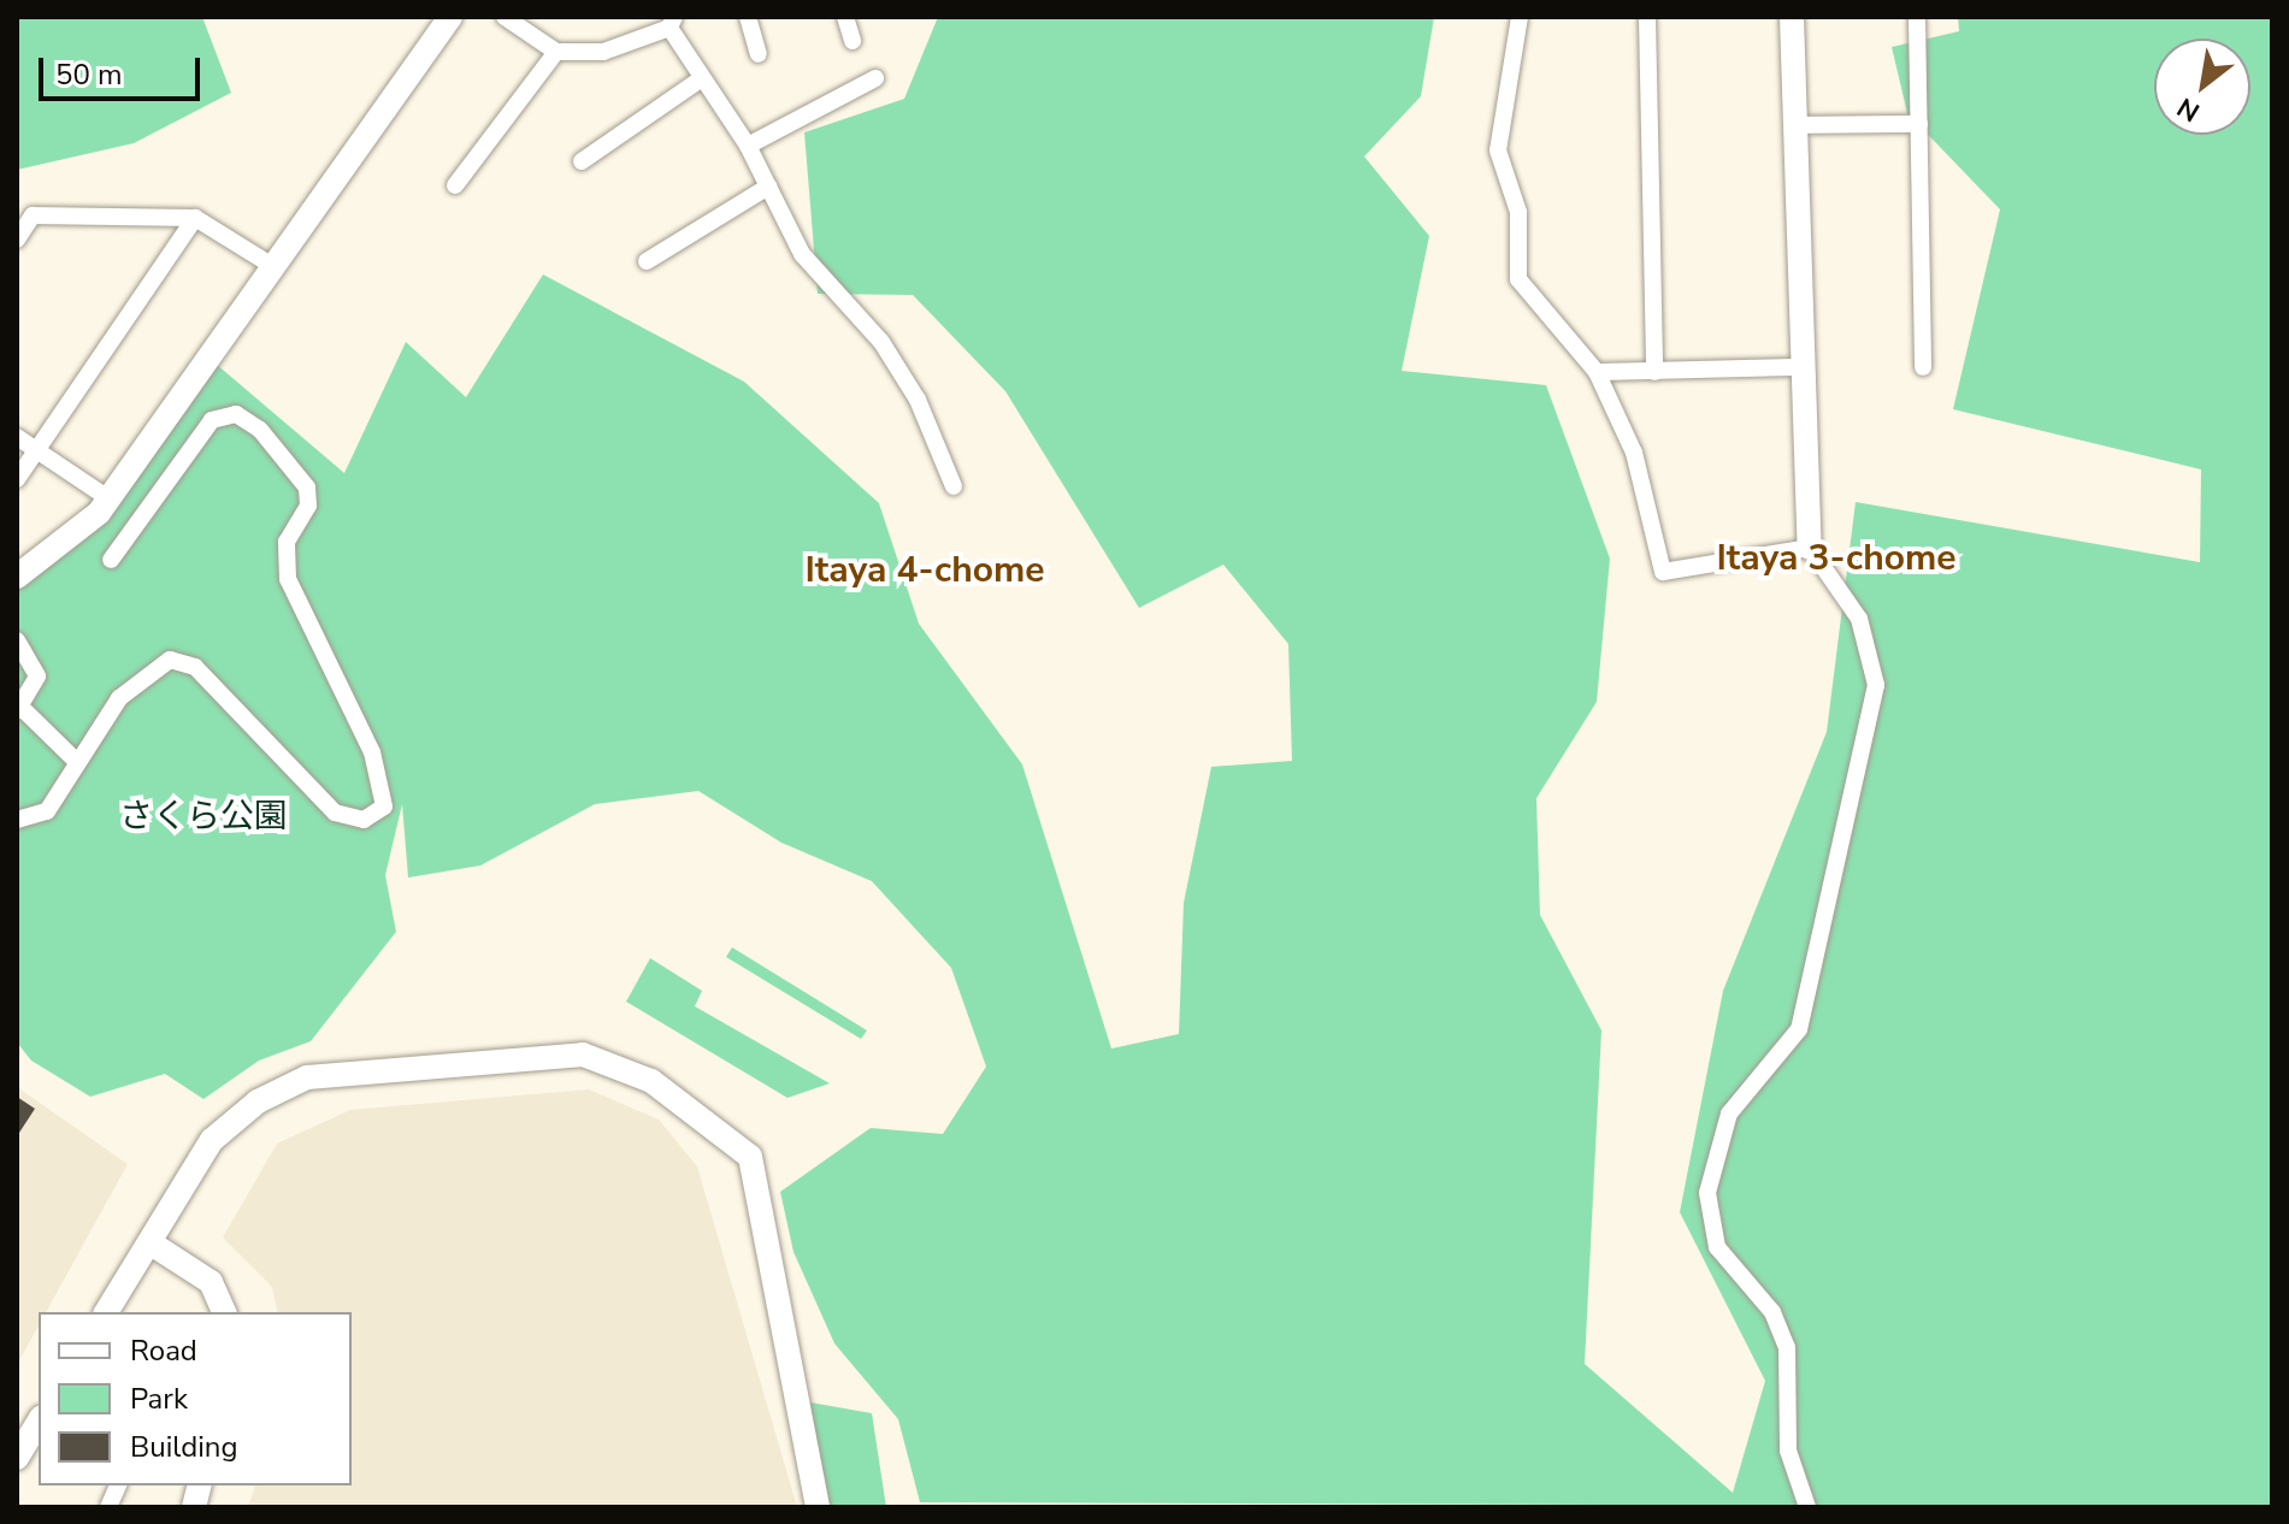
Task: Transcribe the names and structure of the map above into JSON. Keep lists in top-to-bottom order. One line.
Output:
{"districts":["Itaya 3-chome","Itaya 4-chome"],"parks":["さくら公園"],"legend":["Road","Park","Building"],"scale_bar":"50 m","north":"bottom left"}
